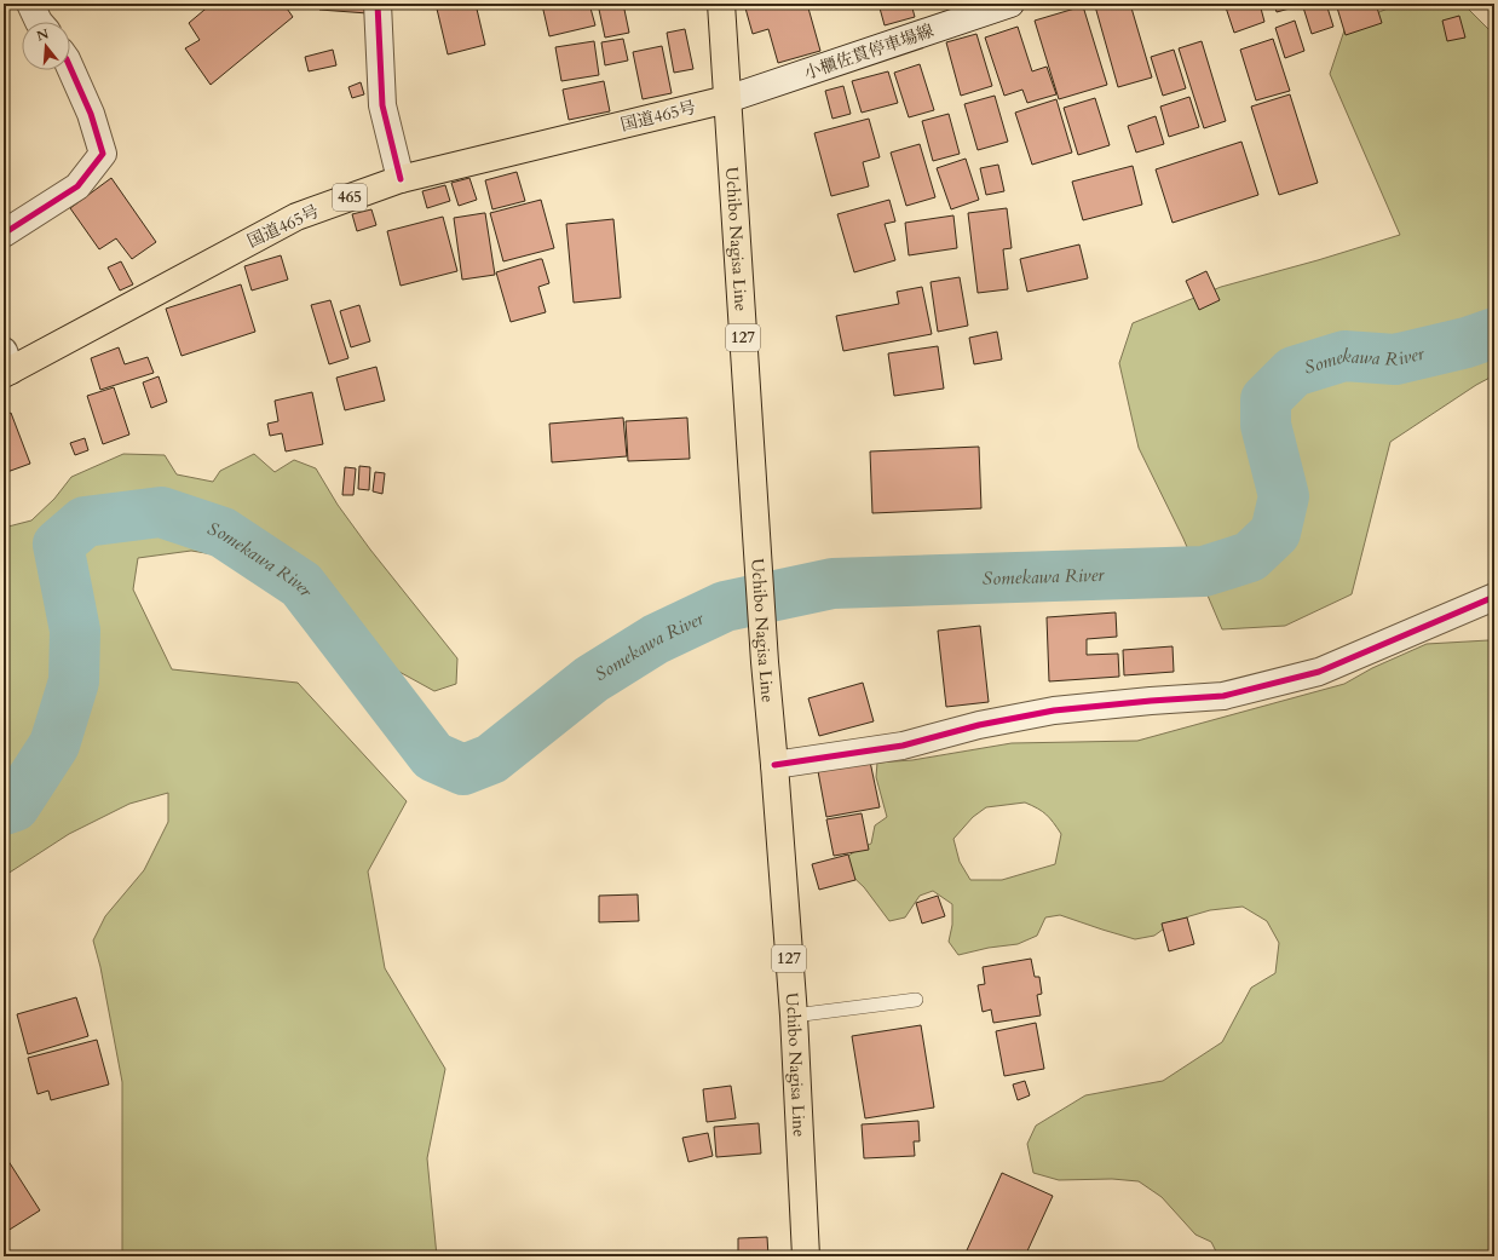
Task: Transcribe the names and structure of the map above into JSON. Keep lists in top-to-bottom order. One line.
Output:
{"streets":{"highway":["国道465号","465","Uchibo Nagisa Line","127"],"street":["小櫃佐貫停車場線"]},"crossings":[["小櫃佐貫停車場線","国道465号"],["小櫃佐貫停車場線","Uchibo Nagisa Line"],["国道465号","Uchibo Nagisa Line"]],"water":["Somekawa River"],"north":"top"}
